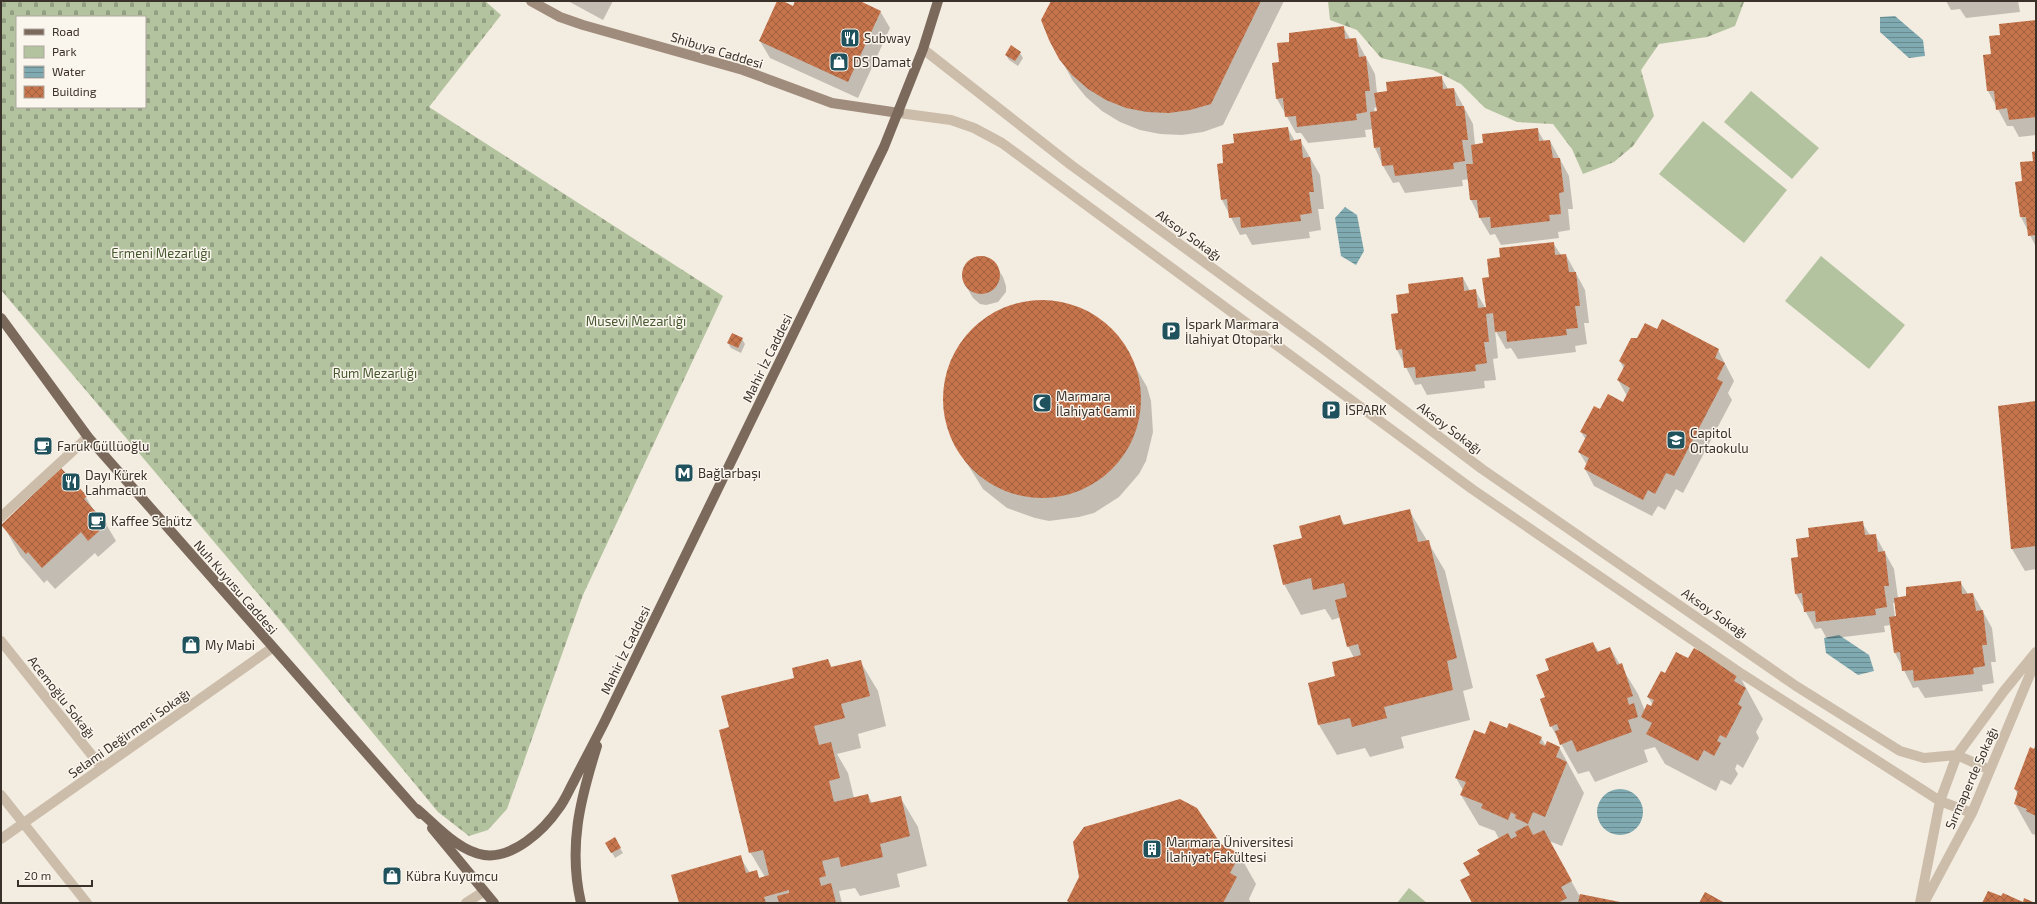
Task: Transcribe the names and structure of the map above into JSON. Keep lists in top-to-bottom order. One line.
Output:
{"streets":{"main road":["Mahir İz Caddesi","Nuh Kuyusu Caddesi"],"street":["Shibuya Caddesi","Aksoy Sokağı","Acemoğlu Sokağı","Selami Değirmeni Sokağı","Sırmaperde Sokağı"]},"crossings":[["Shibuya Caddesi","Mahir İz Caddesi"],["Aksoy Sokağı","Mahir İz Caddesi"],["Aksoy Sokağı","Sırmaperde Sokağı"],["Nuh Kuyusu Caddesi","Selami Değirmeni Sokağı"],["Acemoğlu Sokağı","Selami Değirmeni Sokağı"]],"parks":["Ermeni Mezarlığı","Musevi Mezarlığı","Rum Mezarlığı"],"places":{"restaurant":["Subway","Dayı Kürek Lahmacun"],"shop":["DS Damat","My Mabi","Kübra Kuyumcu"],"parking":["İspark Marmara İlahiyat Otoparkı","İSPARK"],"mosque":["Marmara İlahiyat Camii"],"school or university":["Capitol Ortaokulu"],"cafe":["Faruk Güllüoğlu","Kaffee Schütz"],"metro station":["Bağlarbaşı"],"building":["Marmara Üniversitesi İlahiyat Fakültesi"]},"legend":["Road","Park","Water","Building"],"scale_bar":"20 m"}
